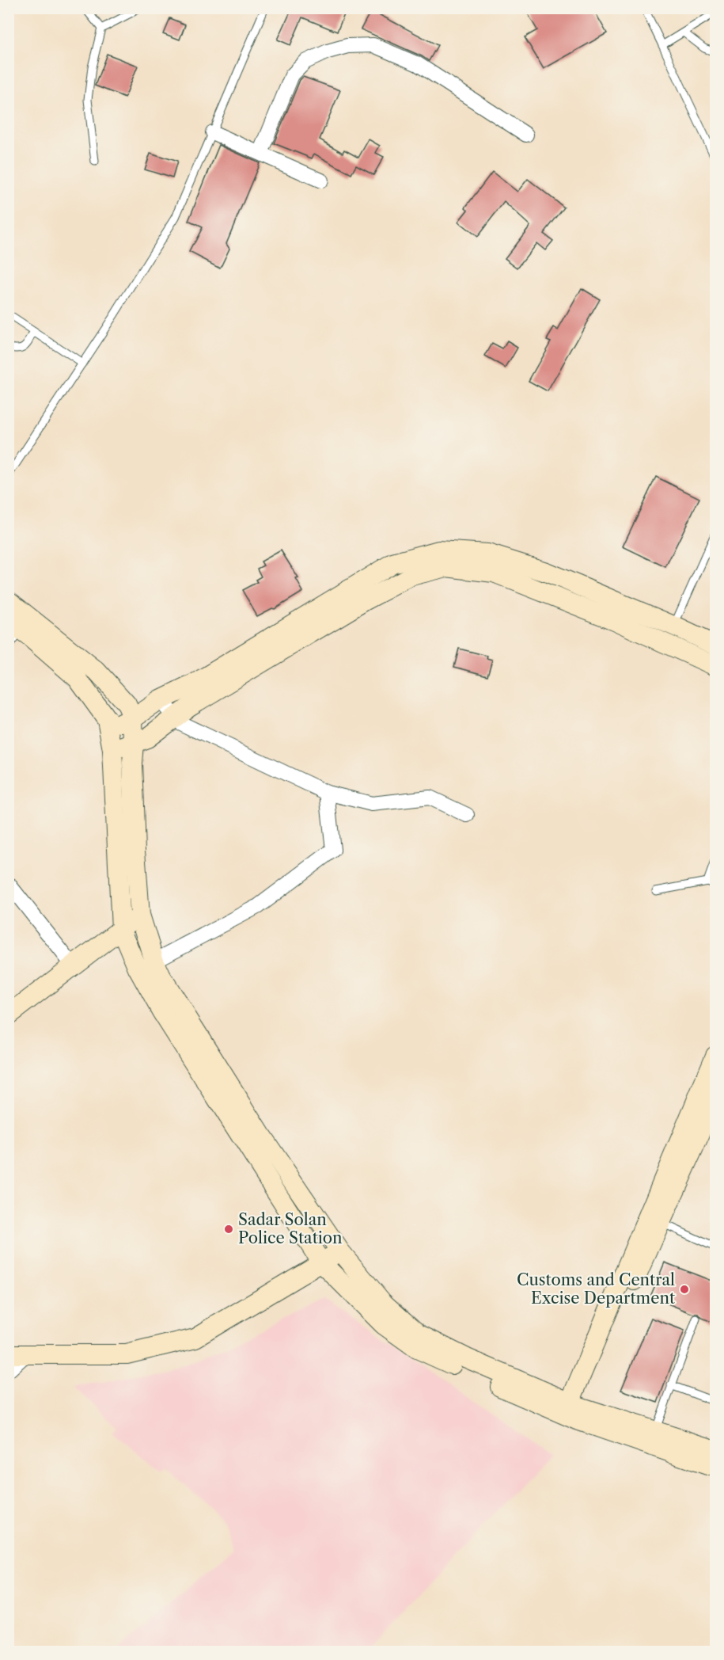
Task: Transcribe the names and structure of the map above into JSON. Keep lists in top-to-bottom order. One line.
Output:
{"places":["Sadar Solan Police Station","Customs and Central Excise Department"]}
